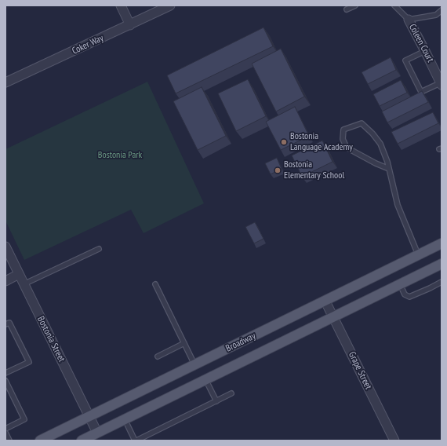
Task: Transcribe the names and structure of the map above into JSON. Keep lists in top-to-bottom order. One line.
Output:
{"streets":{"main road":["Broadway"],"street":["Coleen Court","Coker Way","Bostonia Street","Grape Street"]},"crossings":[["Bostonia Street","Broadway"],["Broadway","Grape Street"]],"parks":["Bostonia Park"],"places":["Bostonia Language Academy","Bostonia Elementary School"]}
